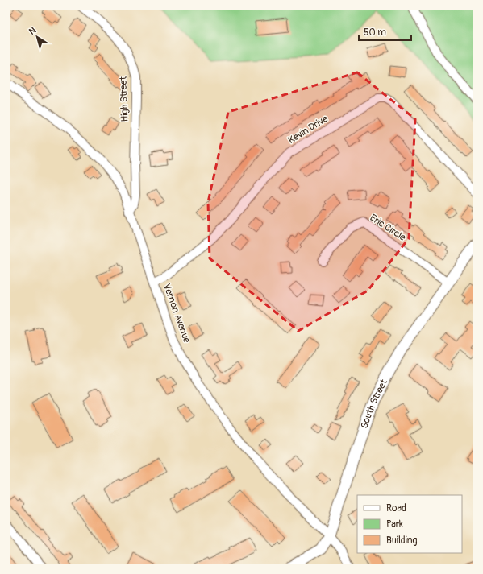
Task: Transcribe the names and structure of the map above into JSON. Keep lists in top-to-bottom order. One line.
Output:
{"streets":{"street":["High Street","Kevin Drive","Eric Circle","Vernon Avenue","South Street"]},"crossings":[["High Street","Vernon Avenue"],["Kevin Drive","Vernon Avenue"],["Eric Circle","South Street"],["Vernon Avenue","South Street"]],"legend":["Road","Park","Building"],"scale_bar":"50 m","north":"top left"}
